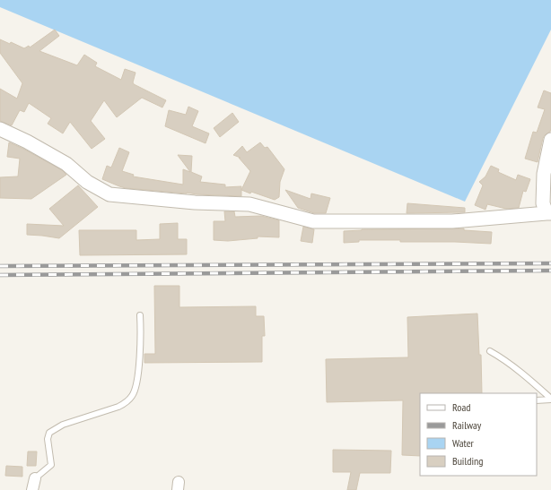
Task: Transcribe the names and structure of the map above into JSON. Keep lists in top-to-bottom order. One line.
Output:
{"legend":["Road","Railway","Water","Building"]}
